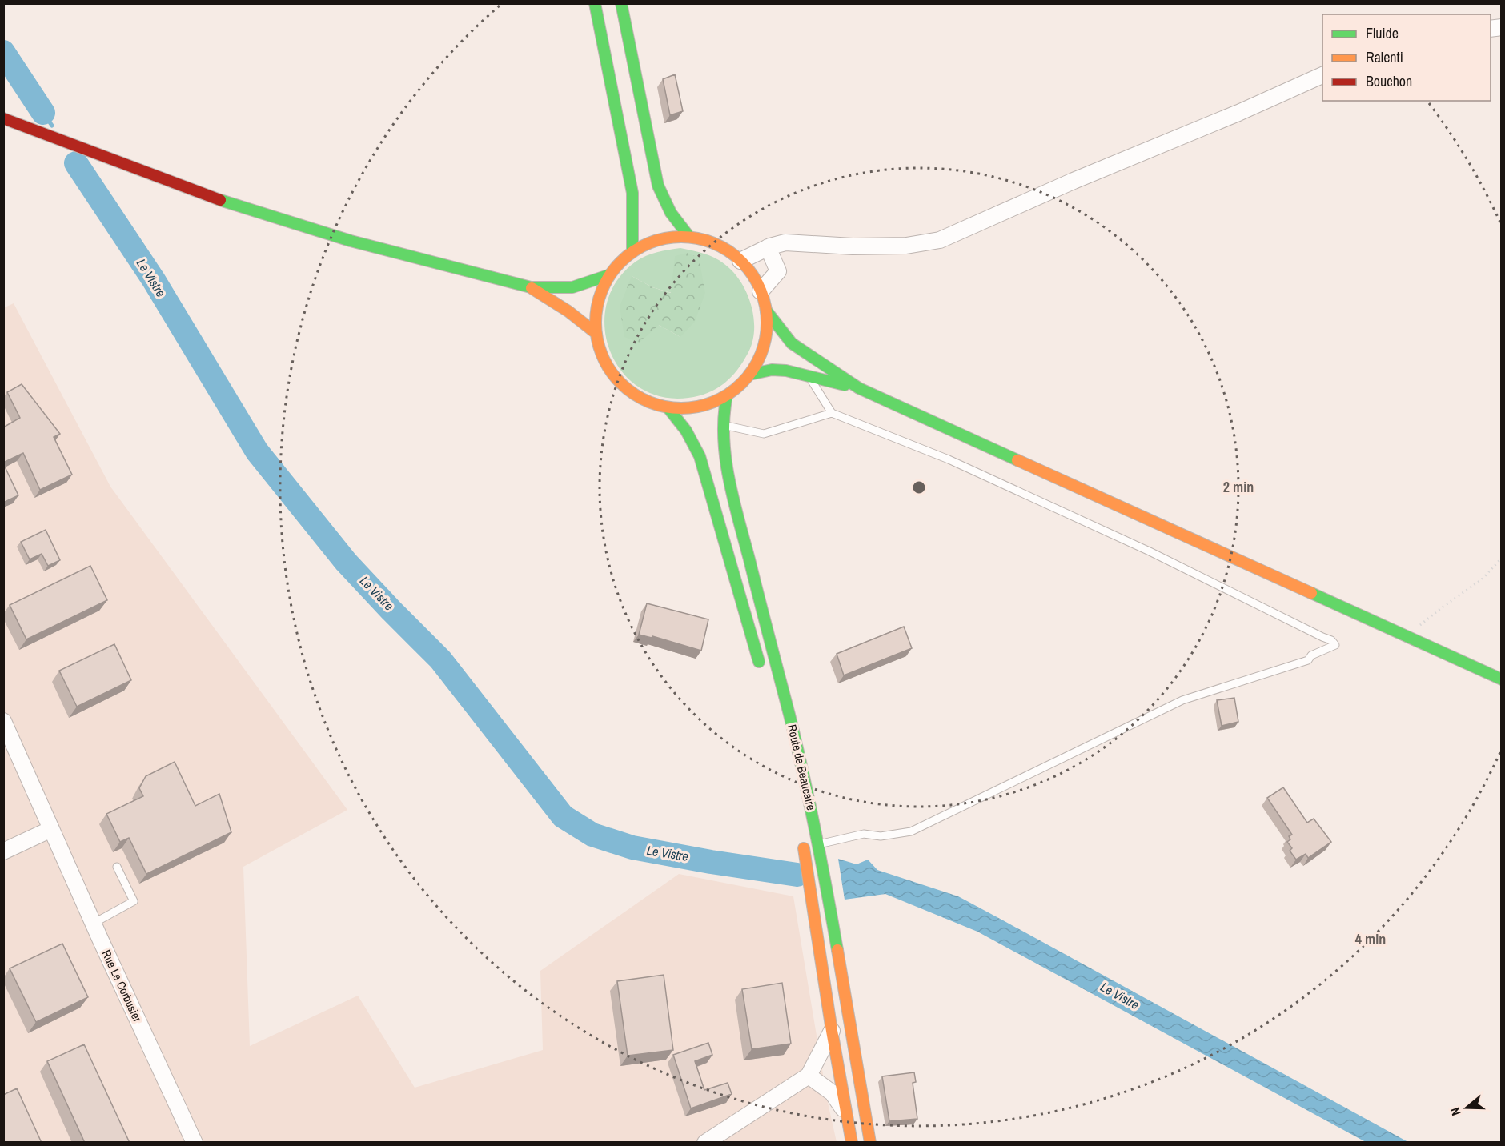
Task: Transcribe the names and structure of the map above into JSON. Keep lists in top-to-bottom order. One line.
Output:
{"streets":{"main road":["Route de Beaucaire"],"street":["Rue Le Corbusier"]},"water":["Le Vistre"],"legend":["Fluide","Ralenti","Bouchon"],"north":"left","rings":["2 min","4 min"]}
